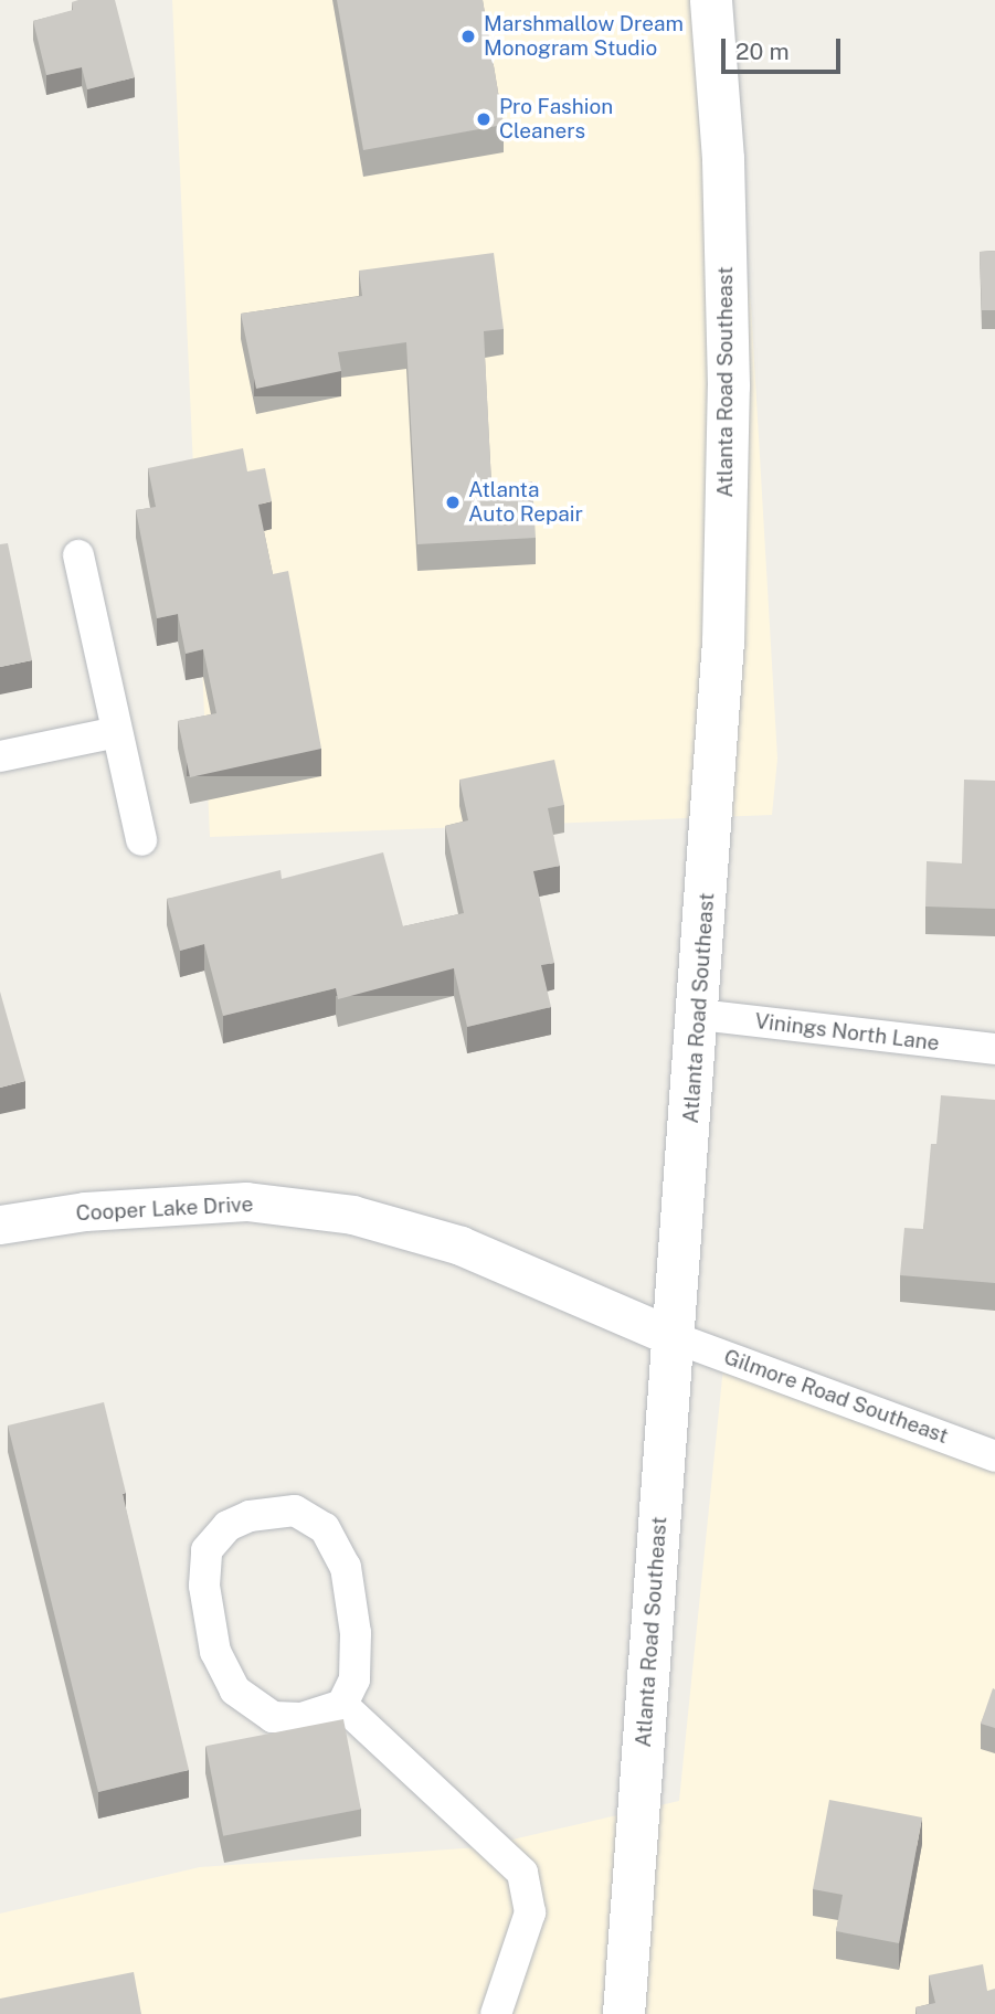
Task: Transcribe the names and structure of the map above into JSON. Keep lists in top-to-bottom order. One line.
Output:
{"streets":{"main road":["Atlanta Road Southeast"],"street":["Vinings North Lane","Cooper Lake Drive","Gilmore Road Southeast"]},"crossings":[["Atlanta Road Southeast","Vinings North Lane"],["Atlanta Road Southeast","Cooper Lake Drive"],["Atlanta Road Southeast","Gilmore Road Southeast"],["Cooper Lake Drive","Gilmore Road Southeast"]],"places":["Marshmallow Dream Monogram Studio","Pro Fashion Cleaners","Atlanta Auto Repair"],"scale_bar":"20 m"}
